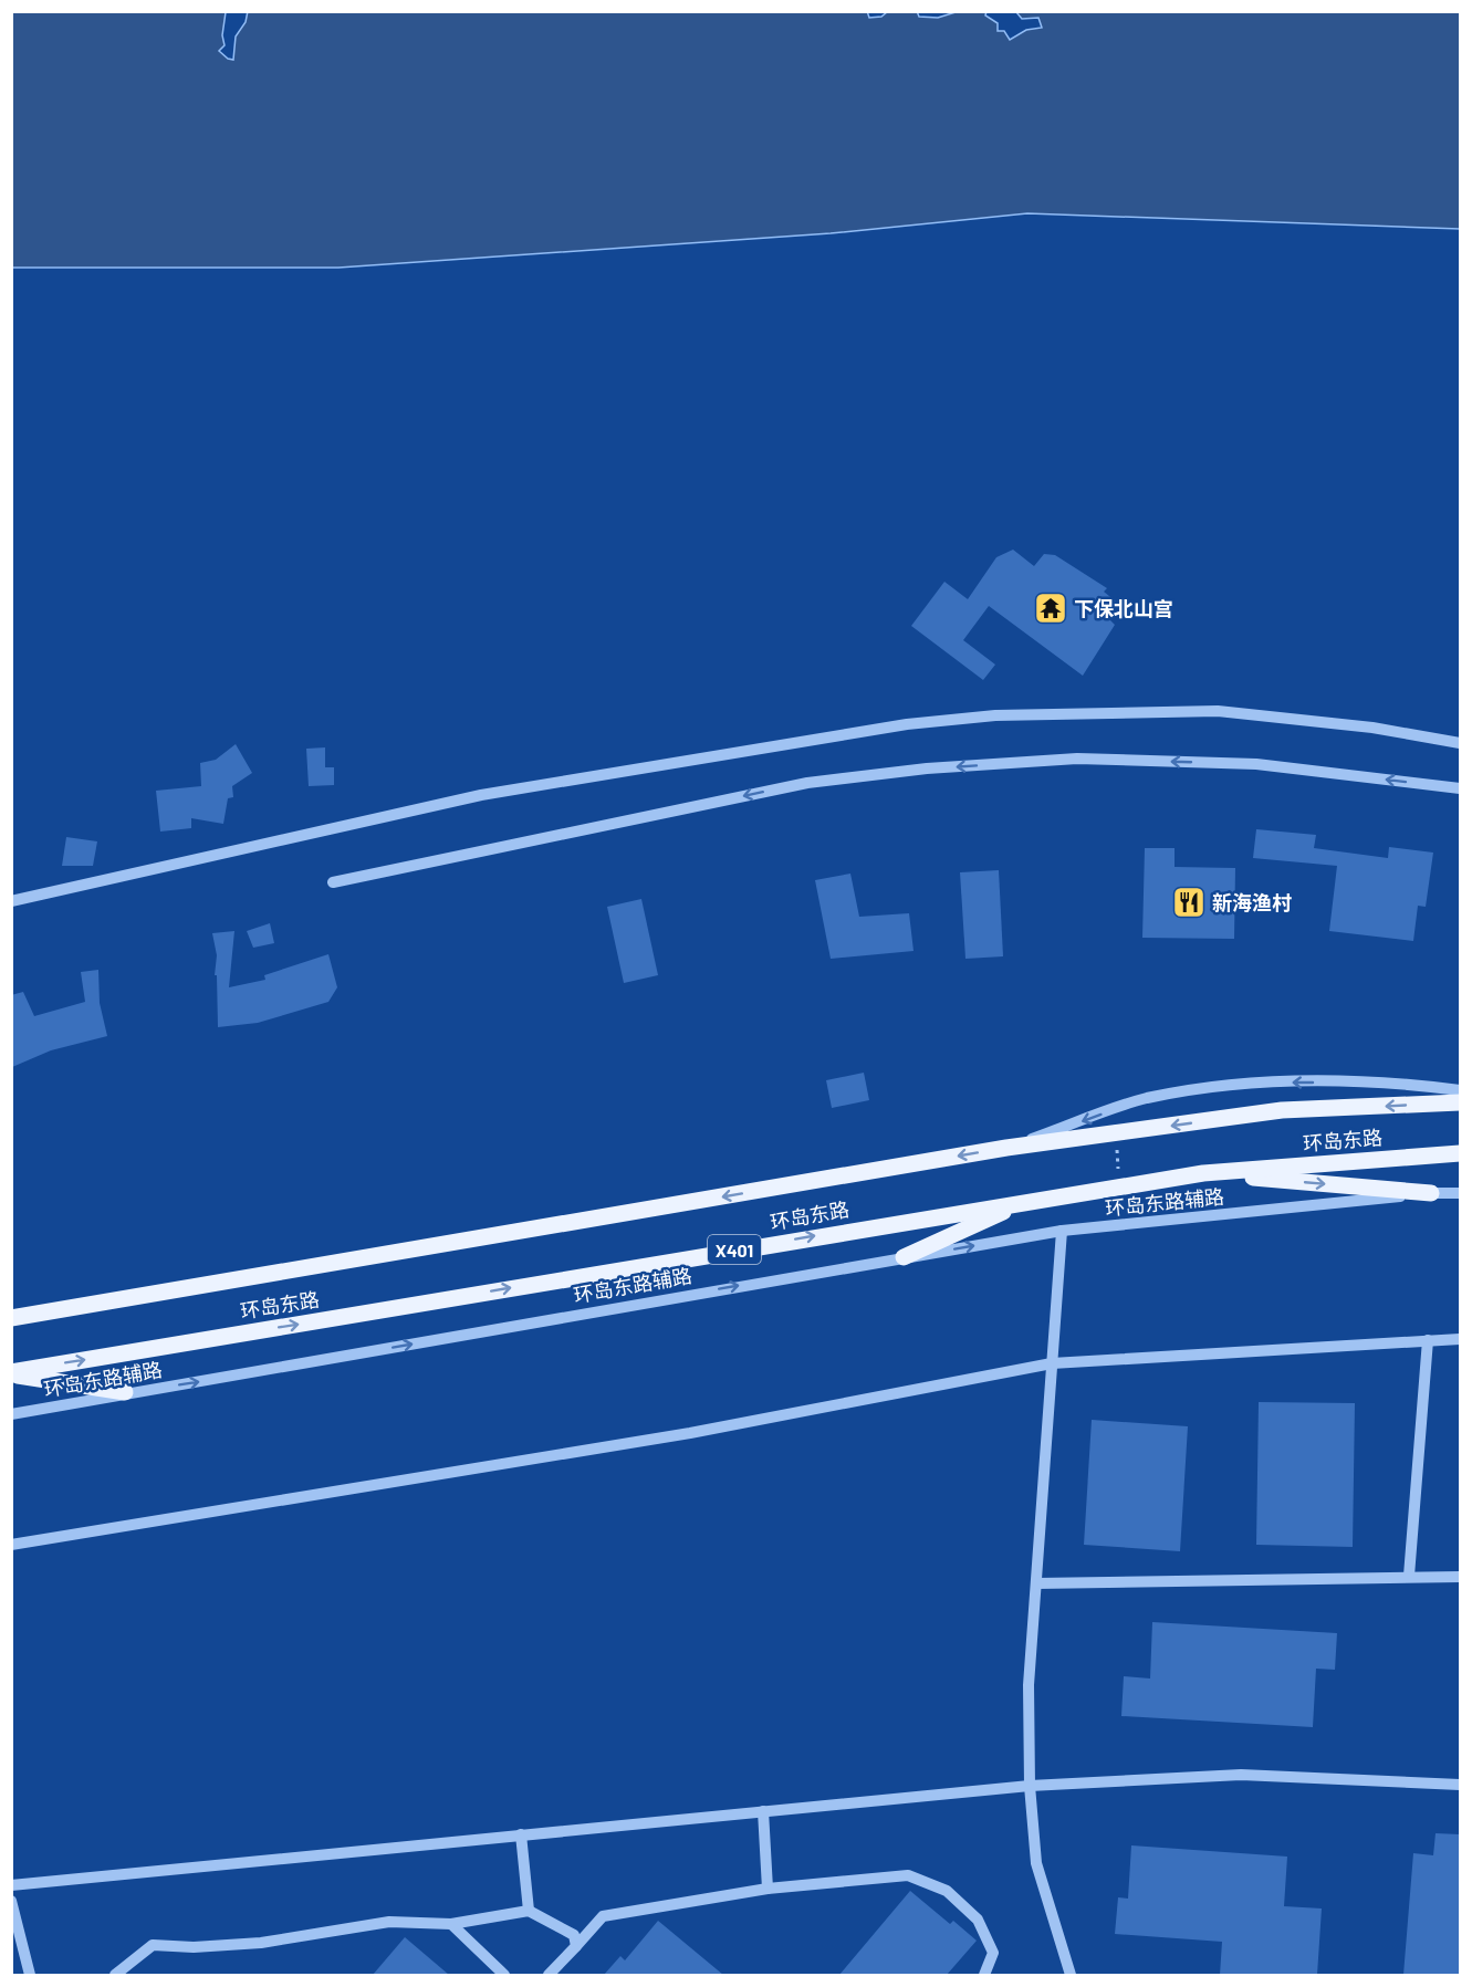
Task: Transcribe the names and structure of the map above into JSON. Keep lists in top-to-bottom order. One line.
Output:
{"streets":{"main road":["环岛东路","X401"],"street":["环岛东路辅路"]},"one_way":["环岛东路辅路"],"places":{"temple":["下保北山宫"],"restaurant":["新海渔村"]}}
